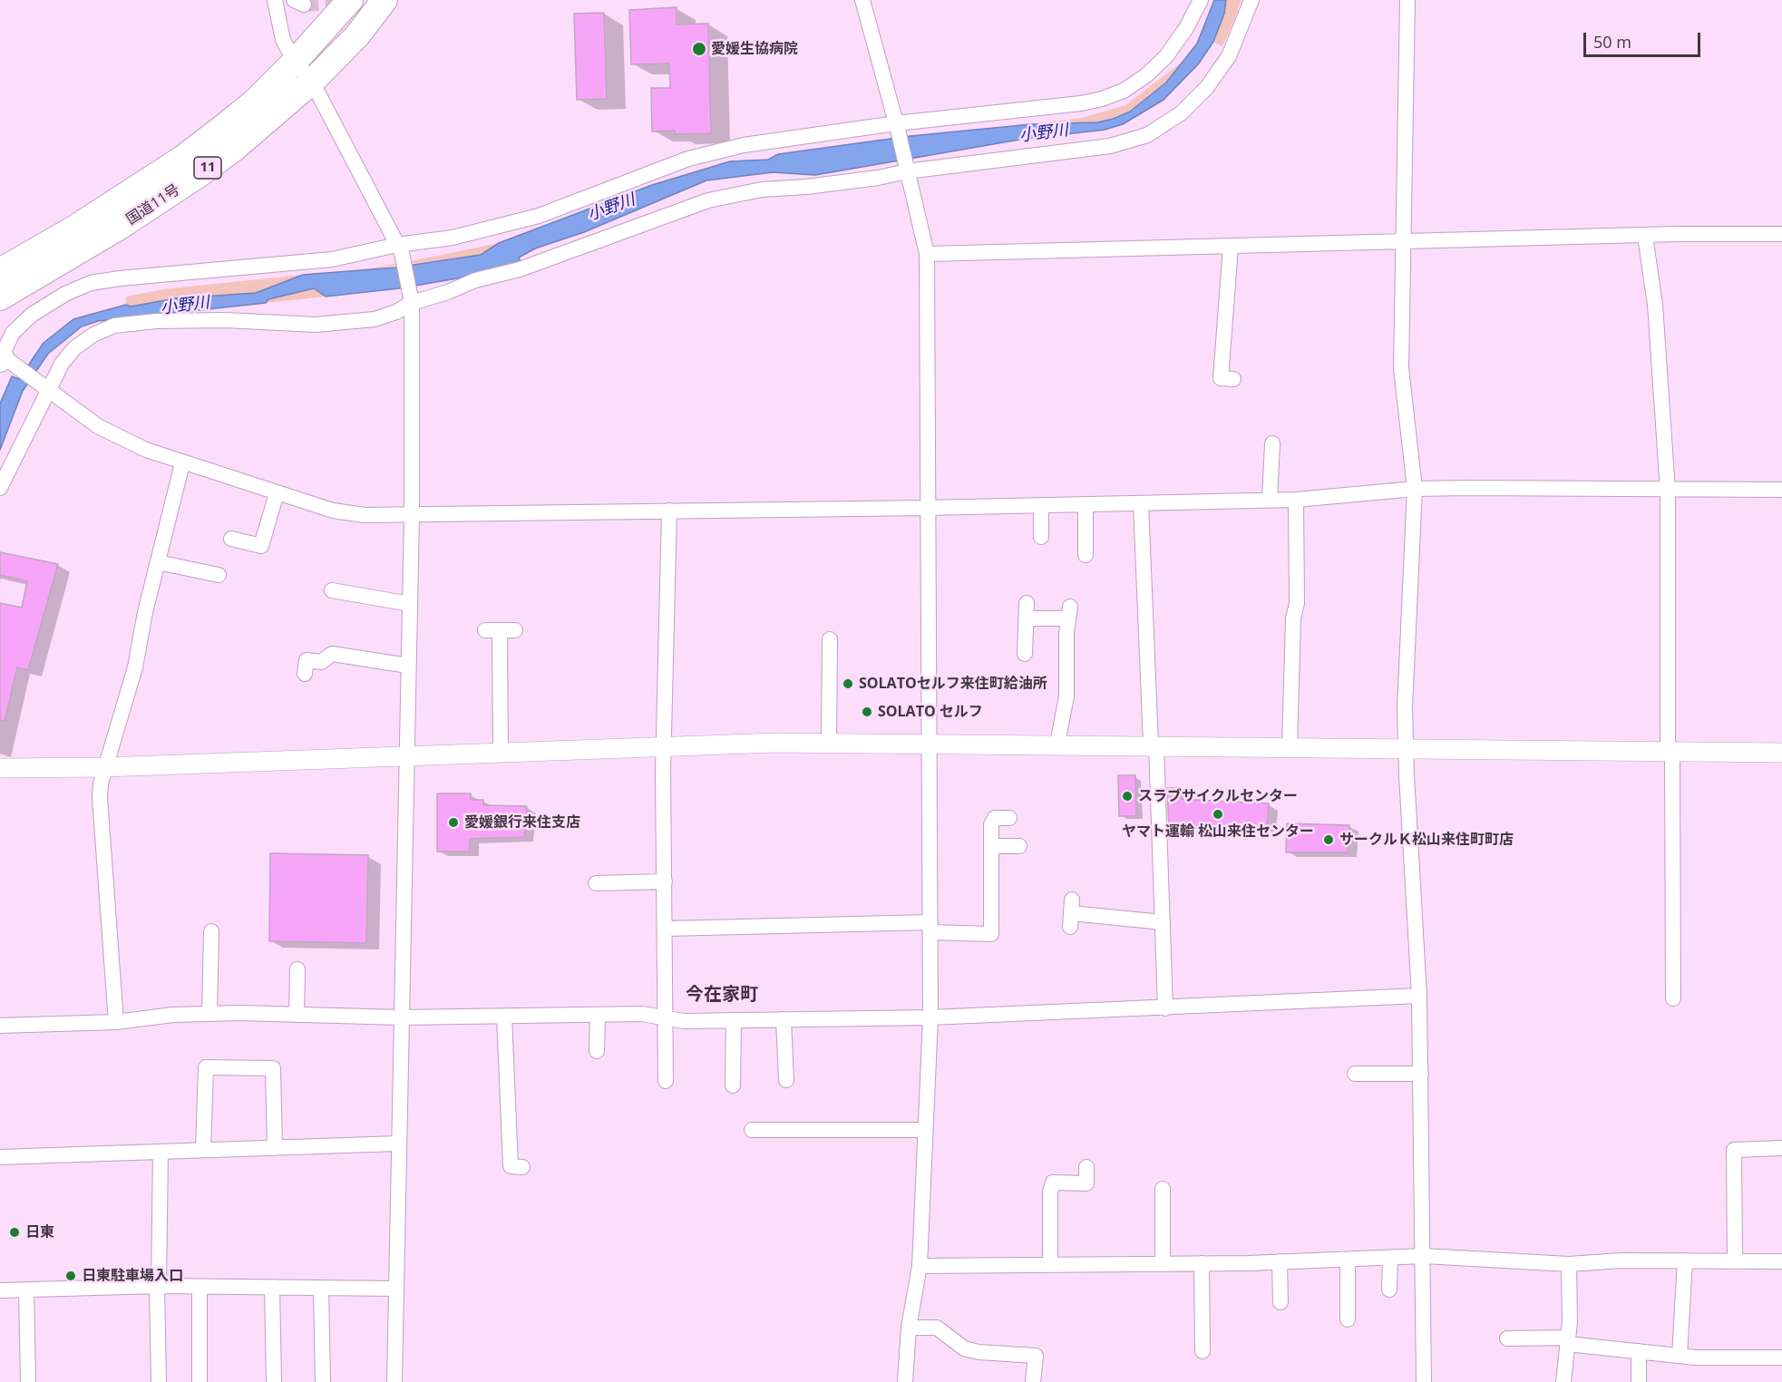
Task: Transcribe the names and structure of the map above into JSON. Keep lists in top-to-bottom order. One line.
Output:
{"streets":{"highway":["11","国道11号"]},"districts":["今在家町"],"water":["小野川"],"places":["愛媛生協病院","SOLATOセルフ来住町給油所","SOLATO セルフ","スラブサイクルセンター","ヤマト運輸 松山来住センター","愛媛銀行来住支店","サークルＫ松山来住町町店","日東","日東駐車場入口"],"scale_bar":"50 m"}
